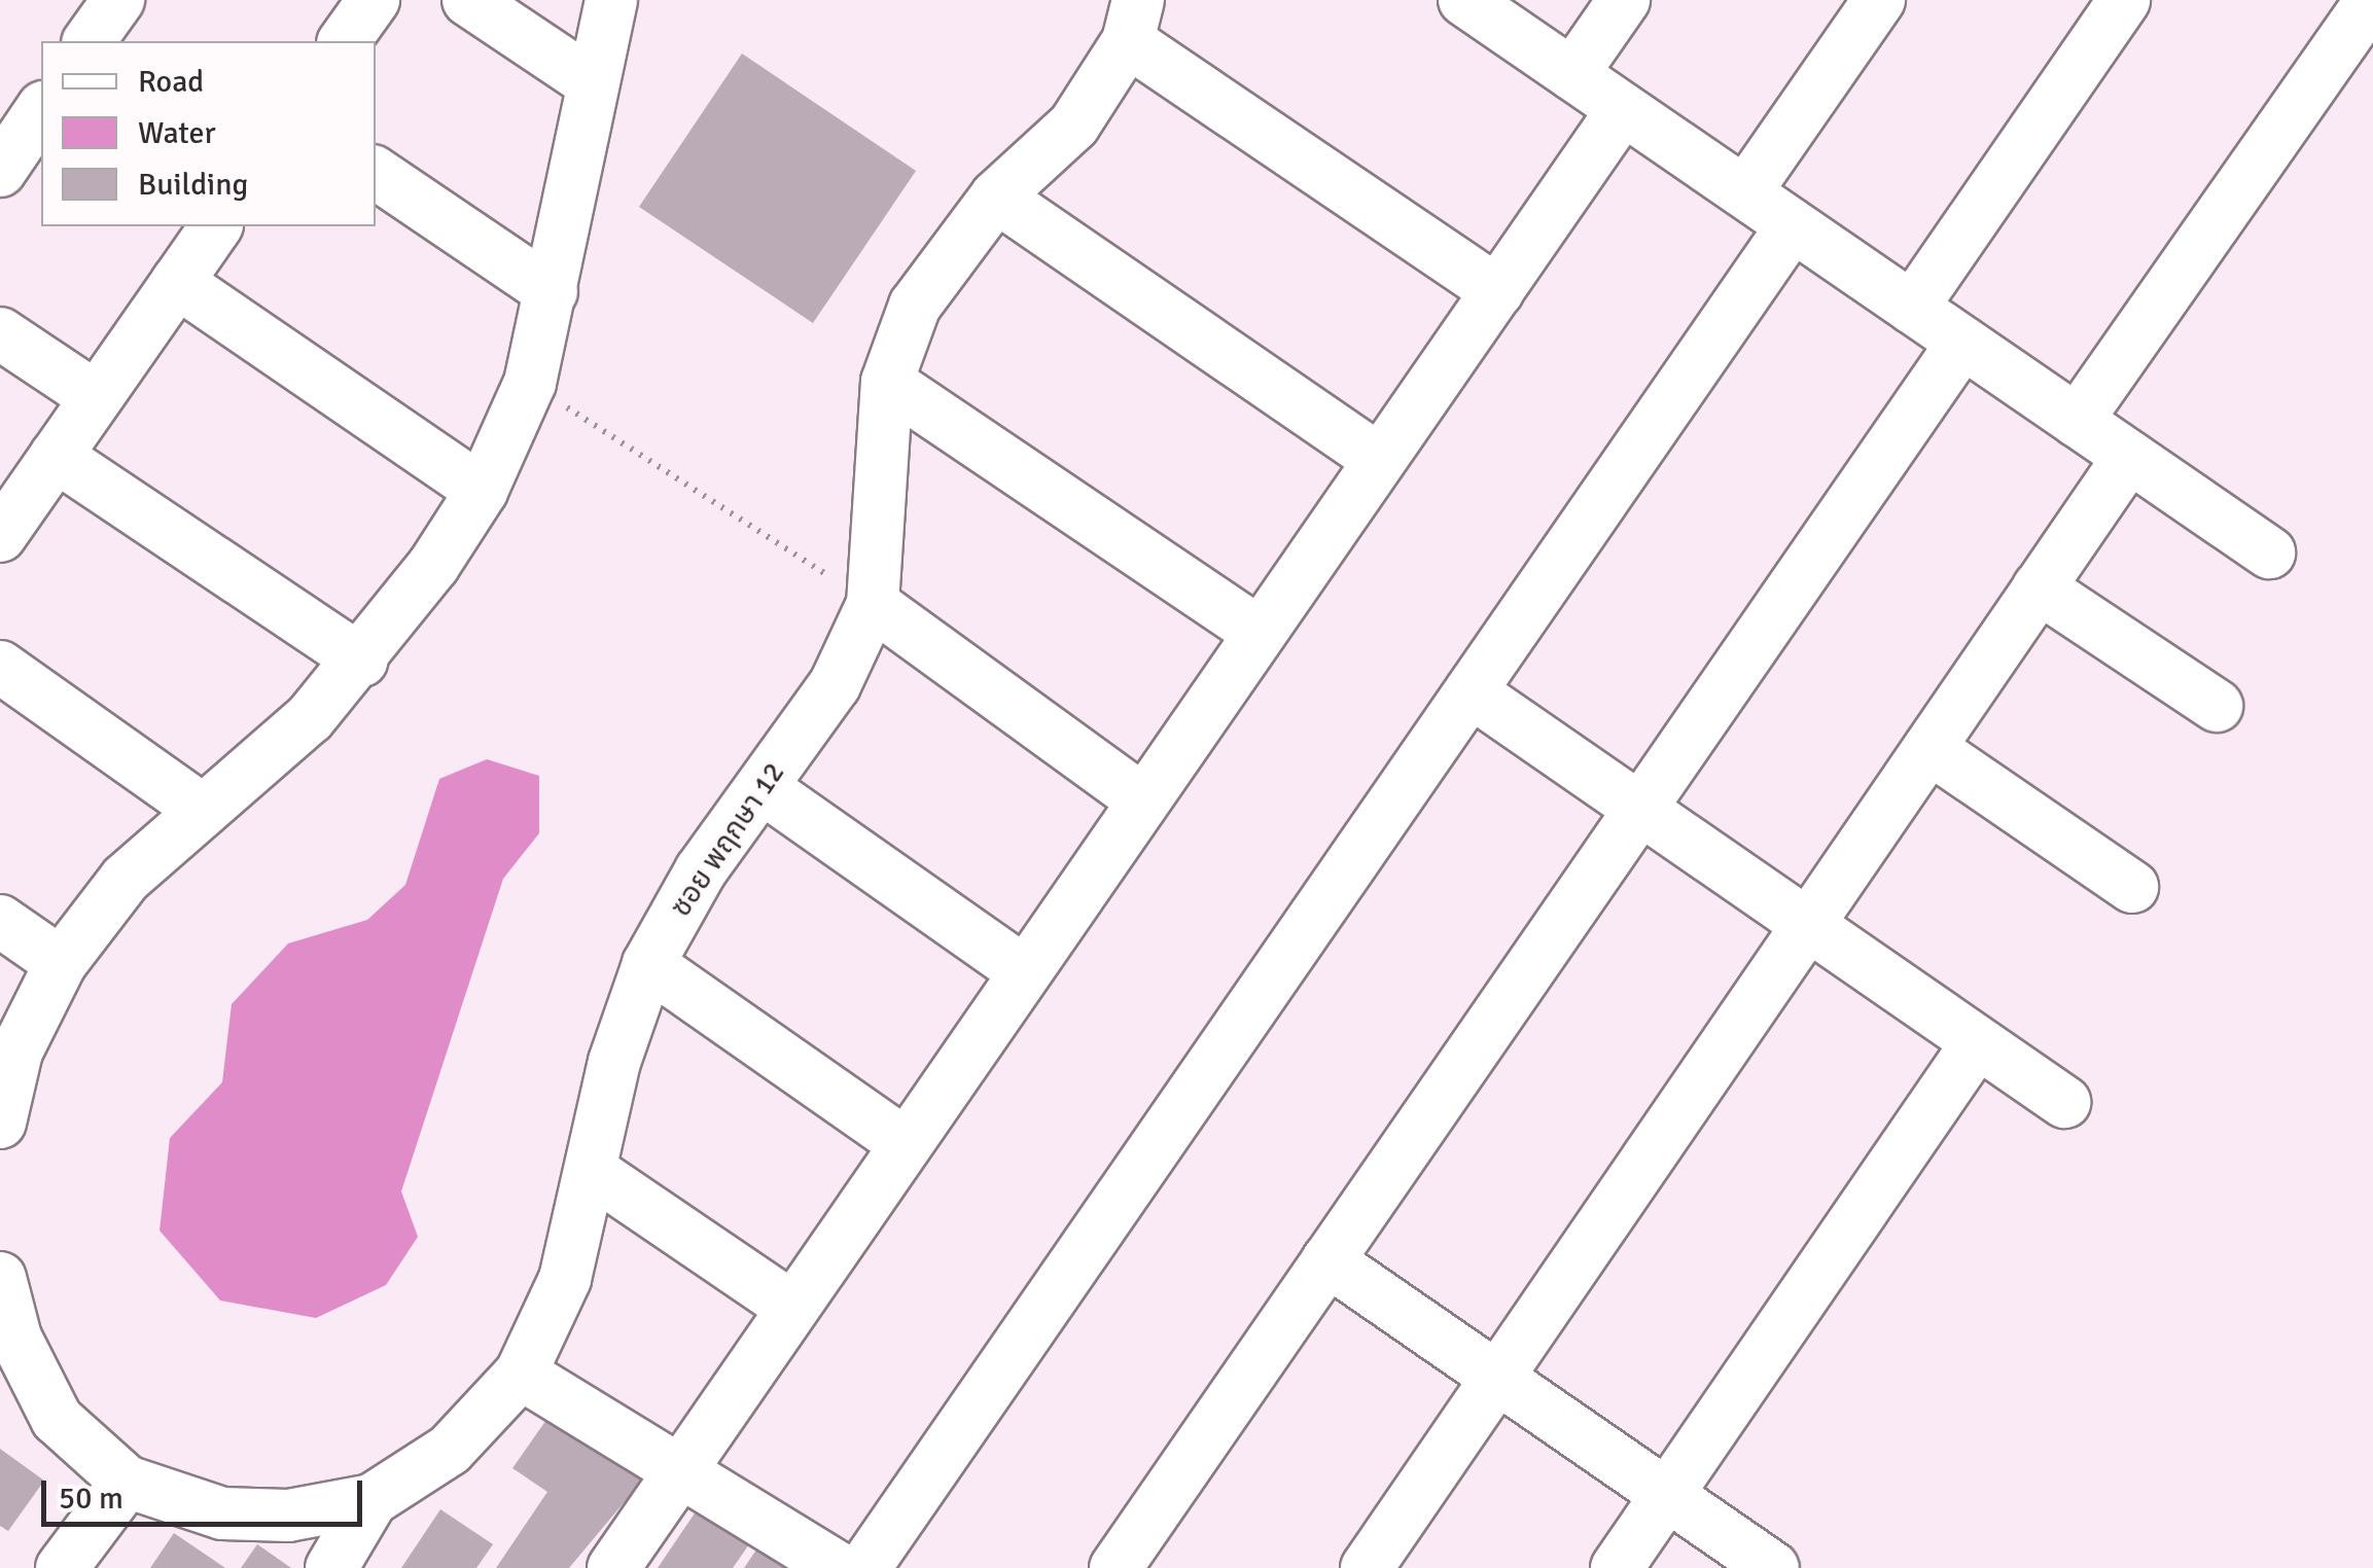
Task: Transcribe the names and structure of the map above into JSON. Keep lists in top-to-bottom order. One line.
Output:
{"streets":{"street":["ซอย พฤกษา 12"]},"legend":["Road","Water","Building"],"scale_bar":"50 m"}
